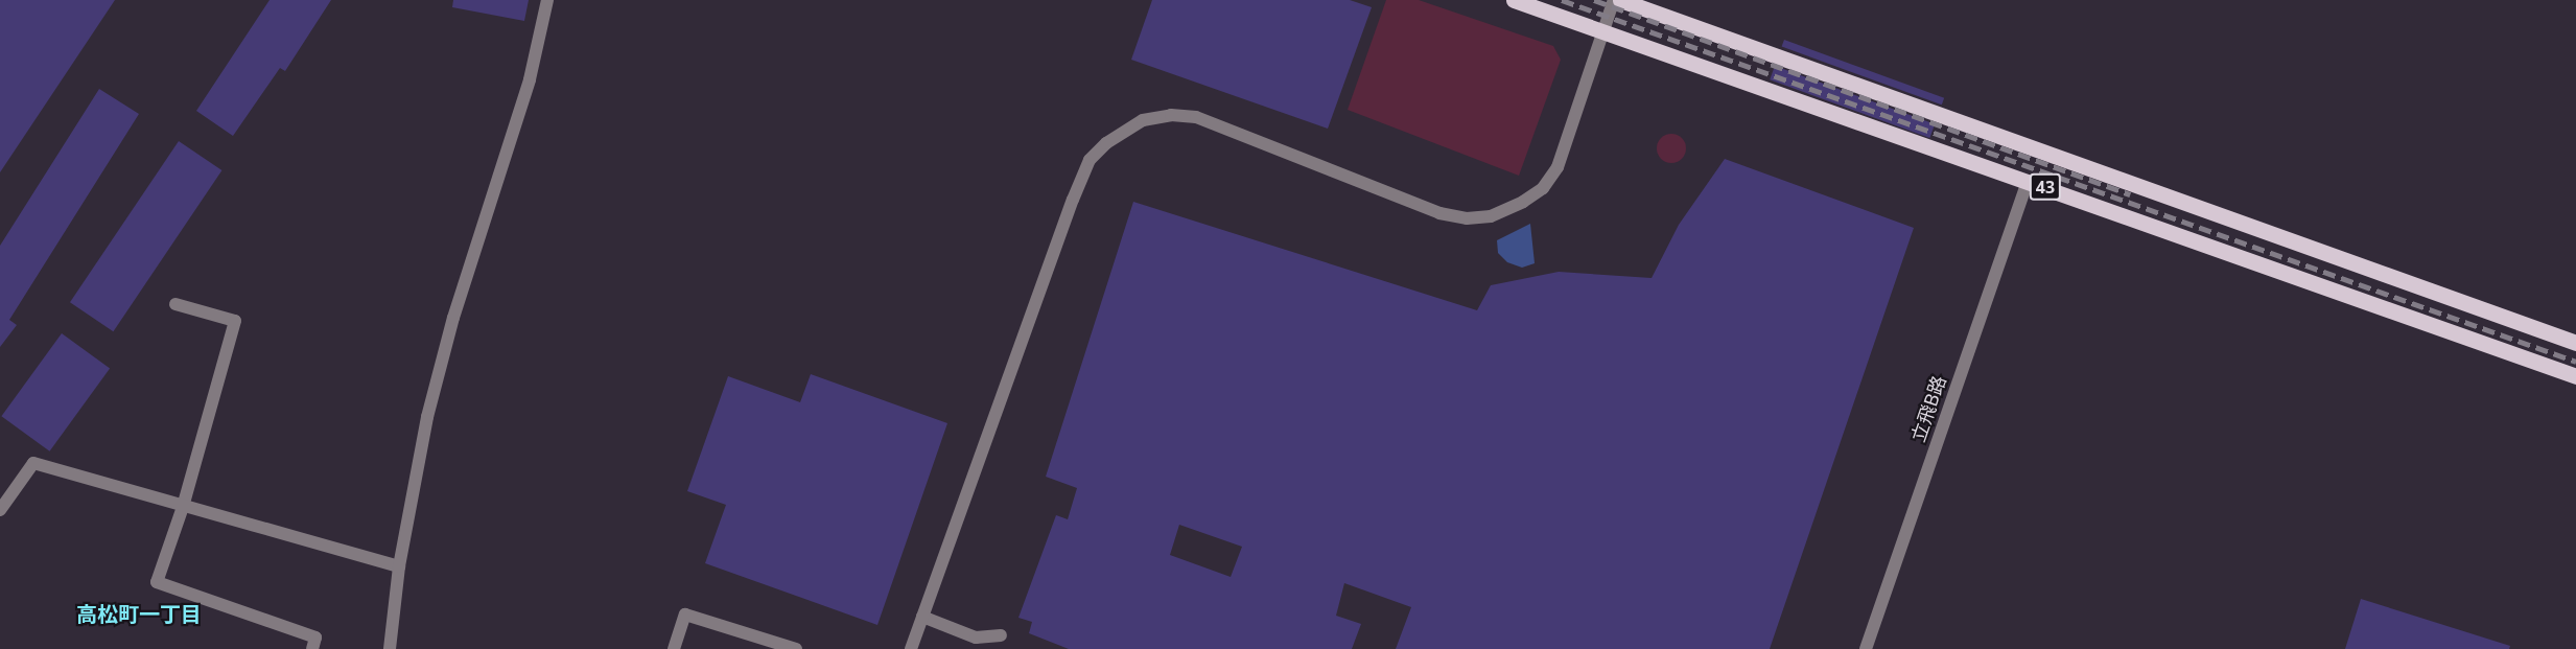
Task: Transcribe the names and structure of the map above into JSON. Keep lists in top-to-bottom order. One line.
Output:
{"streets":{"main road":["43"],"street":["立飛B路"]},"crossings":[["43","立飛B路"]],"districts":["高松町一丁目"]}
